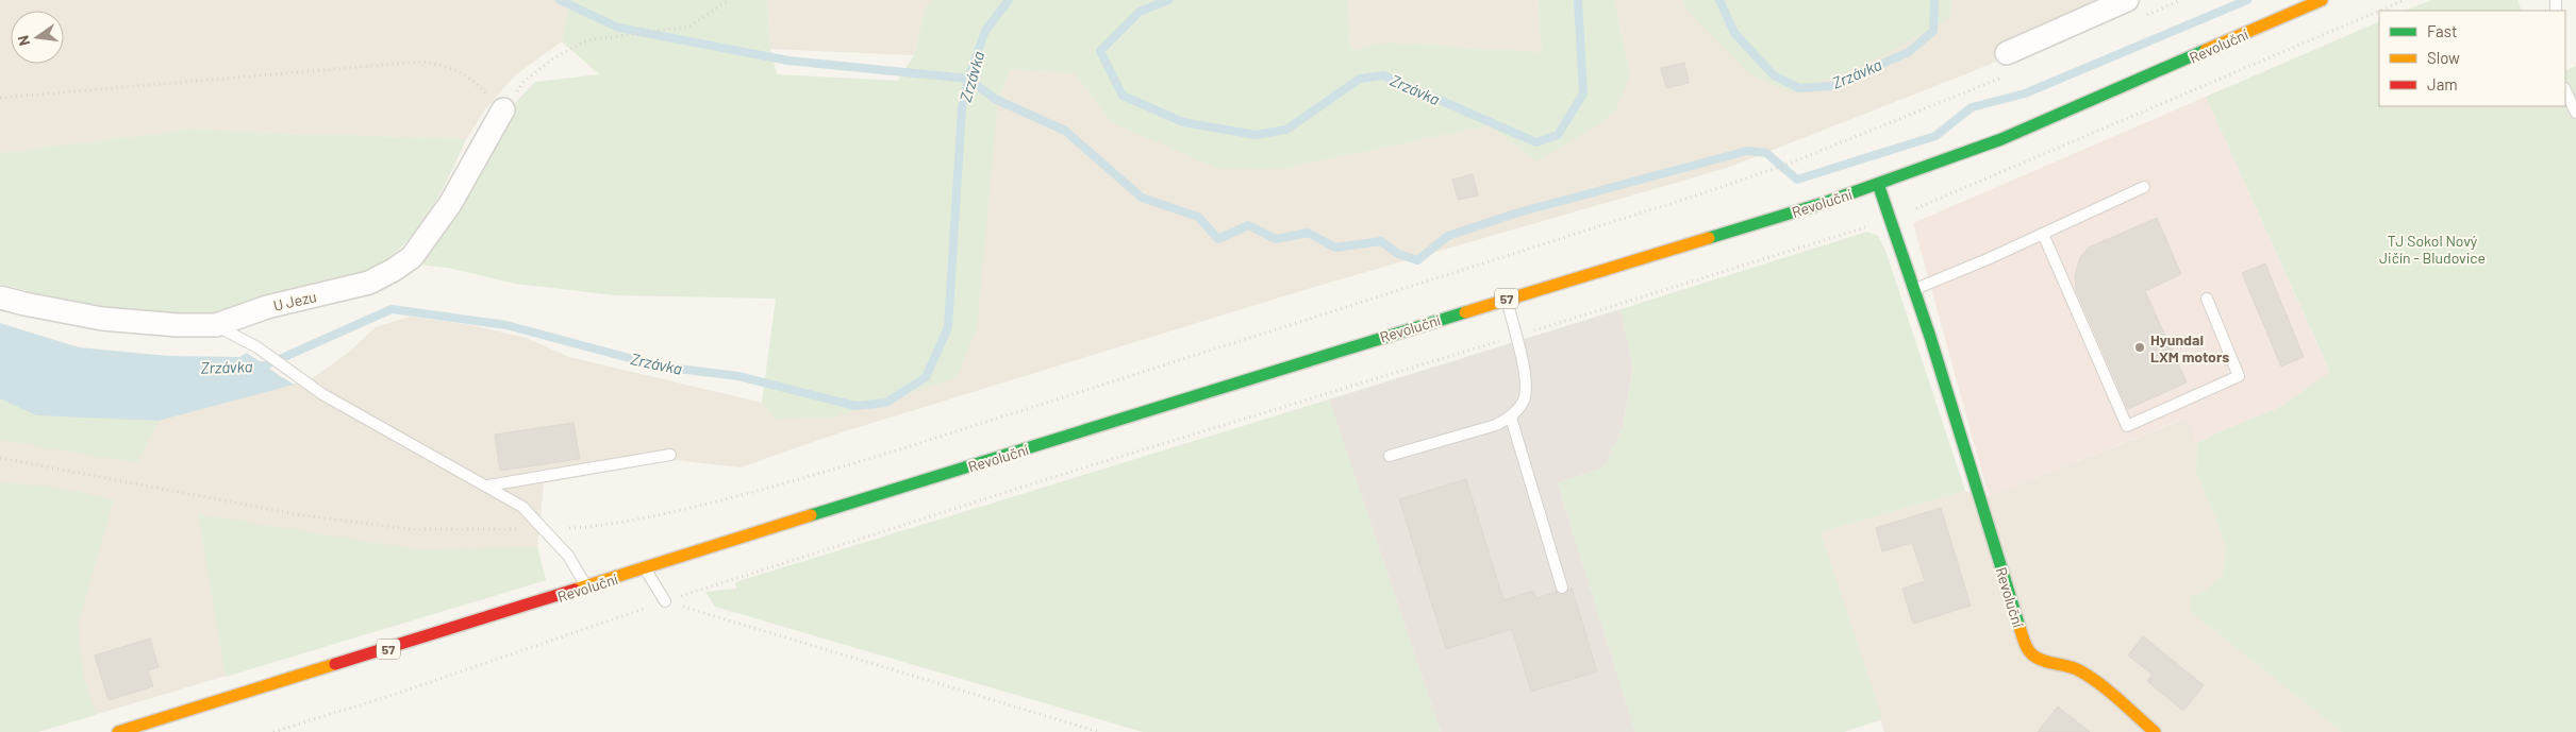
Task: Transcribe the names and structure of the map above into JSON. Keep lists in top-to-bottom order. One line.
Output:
{"streets":{"main road":["Revoluční","57"],"street":["U Jezu"]},"water":["Zrzávka"],"parks":["TJ Sokol Nový Jičín - Bludovice"],"places":["Hyundai LXM motors"],"legend":["Fast","Slow","Jam"],"north":"left"}
